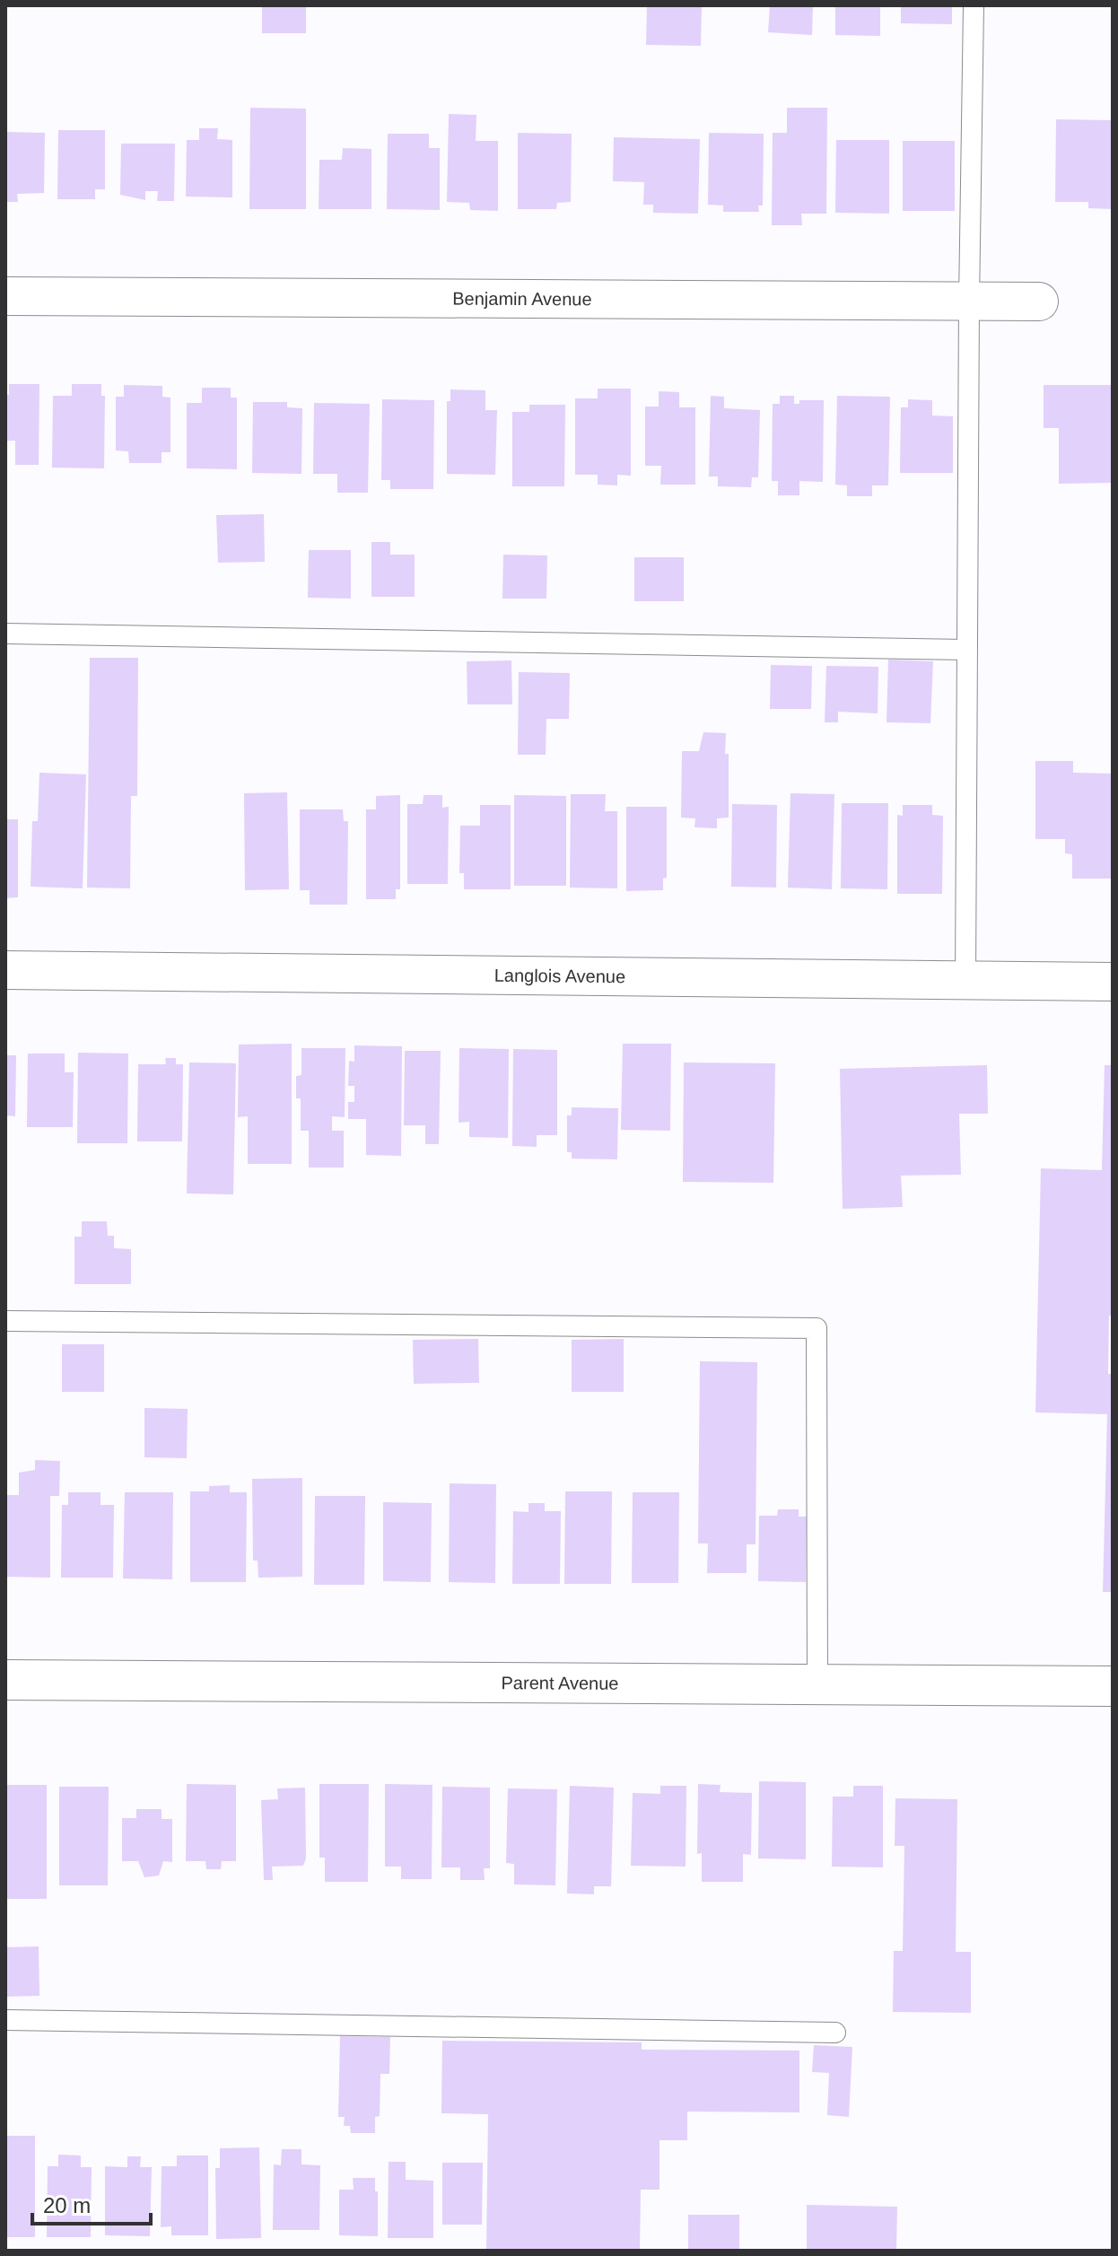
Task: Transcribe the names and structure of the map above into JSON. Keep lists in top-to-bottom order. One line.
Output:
{"streets":{"street":["Benjamin Avenue","Langlois Avenue","Parent Avenue"]},"scale_bar":"20 m"}
